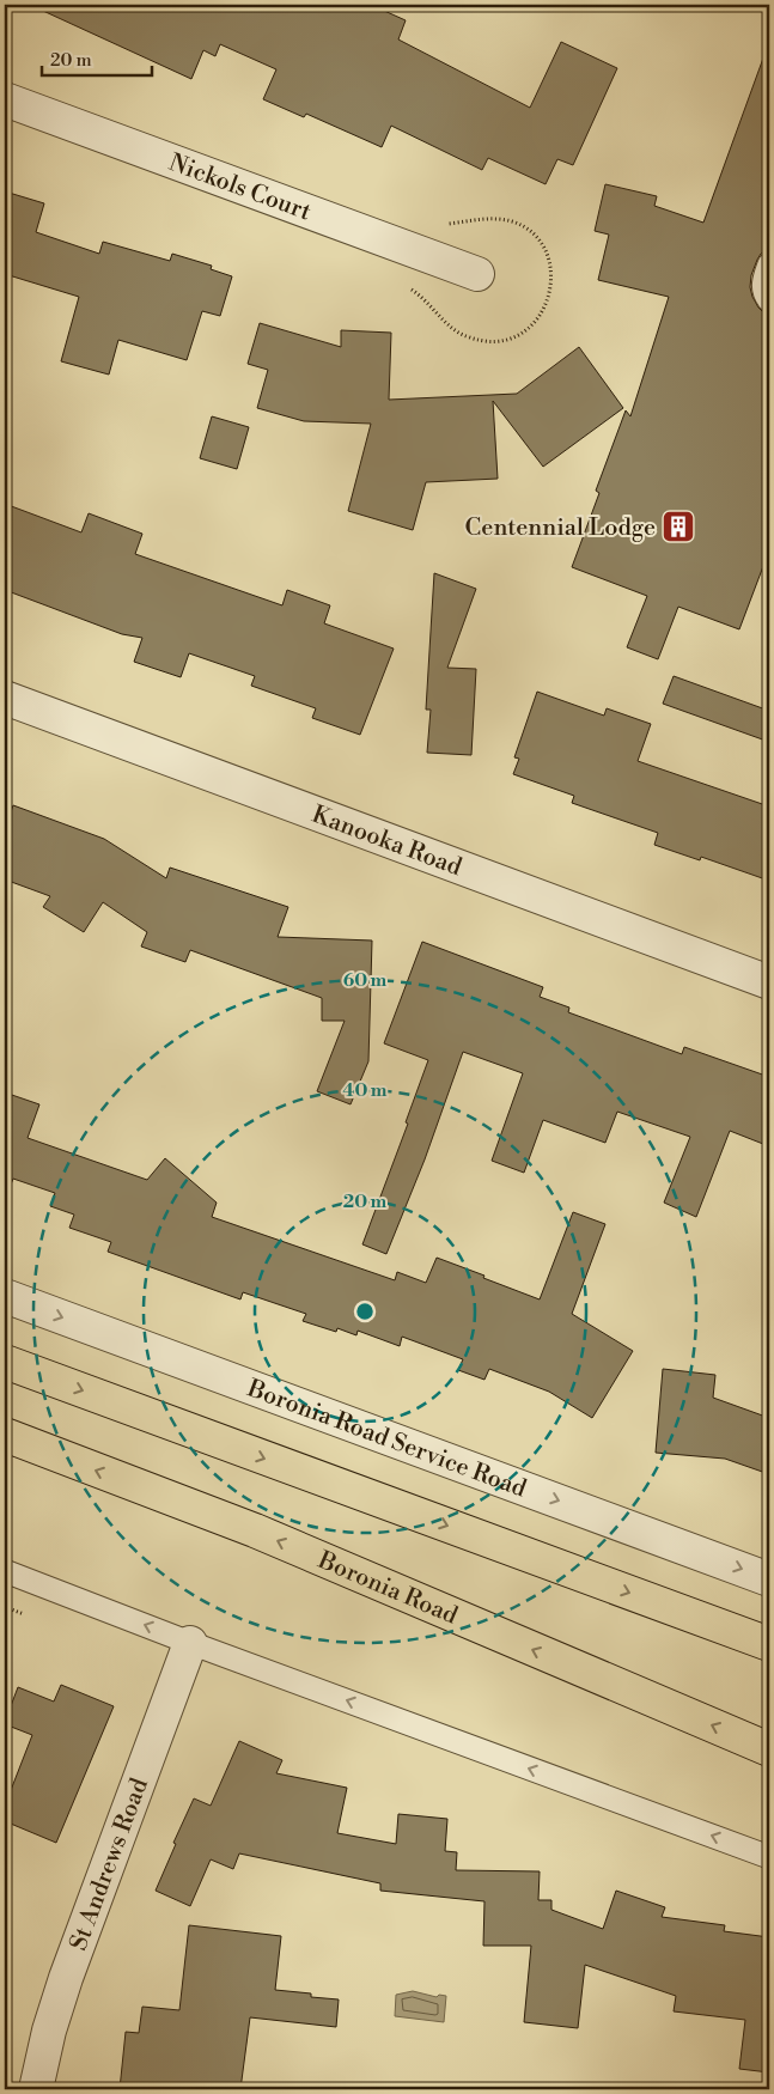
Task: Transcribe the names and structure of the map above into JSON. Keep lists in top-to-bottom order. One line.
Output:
{"streets":{"main road":["Boronia Road"],"street":["Nickols Court","Kanooka Road","Boronia Road Service Road","St Andrews Road"]},"one_way":["Boronia Road Service Road"],"places":{"building":["Centennial Lodge"]},"scale_bar":"20 m","rings":["60 m","40 m","20 m"]}
